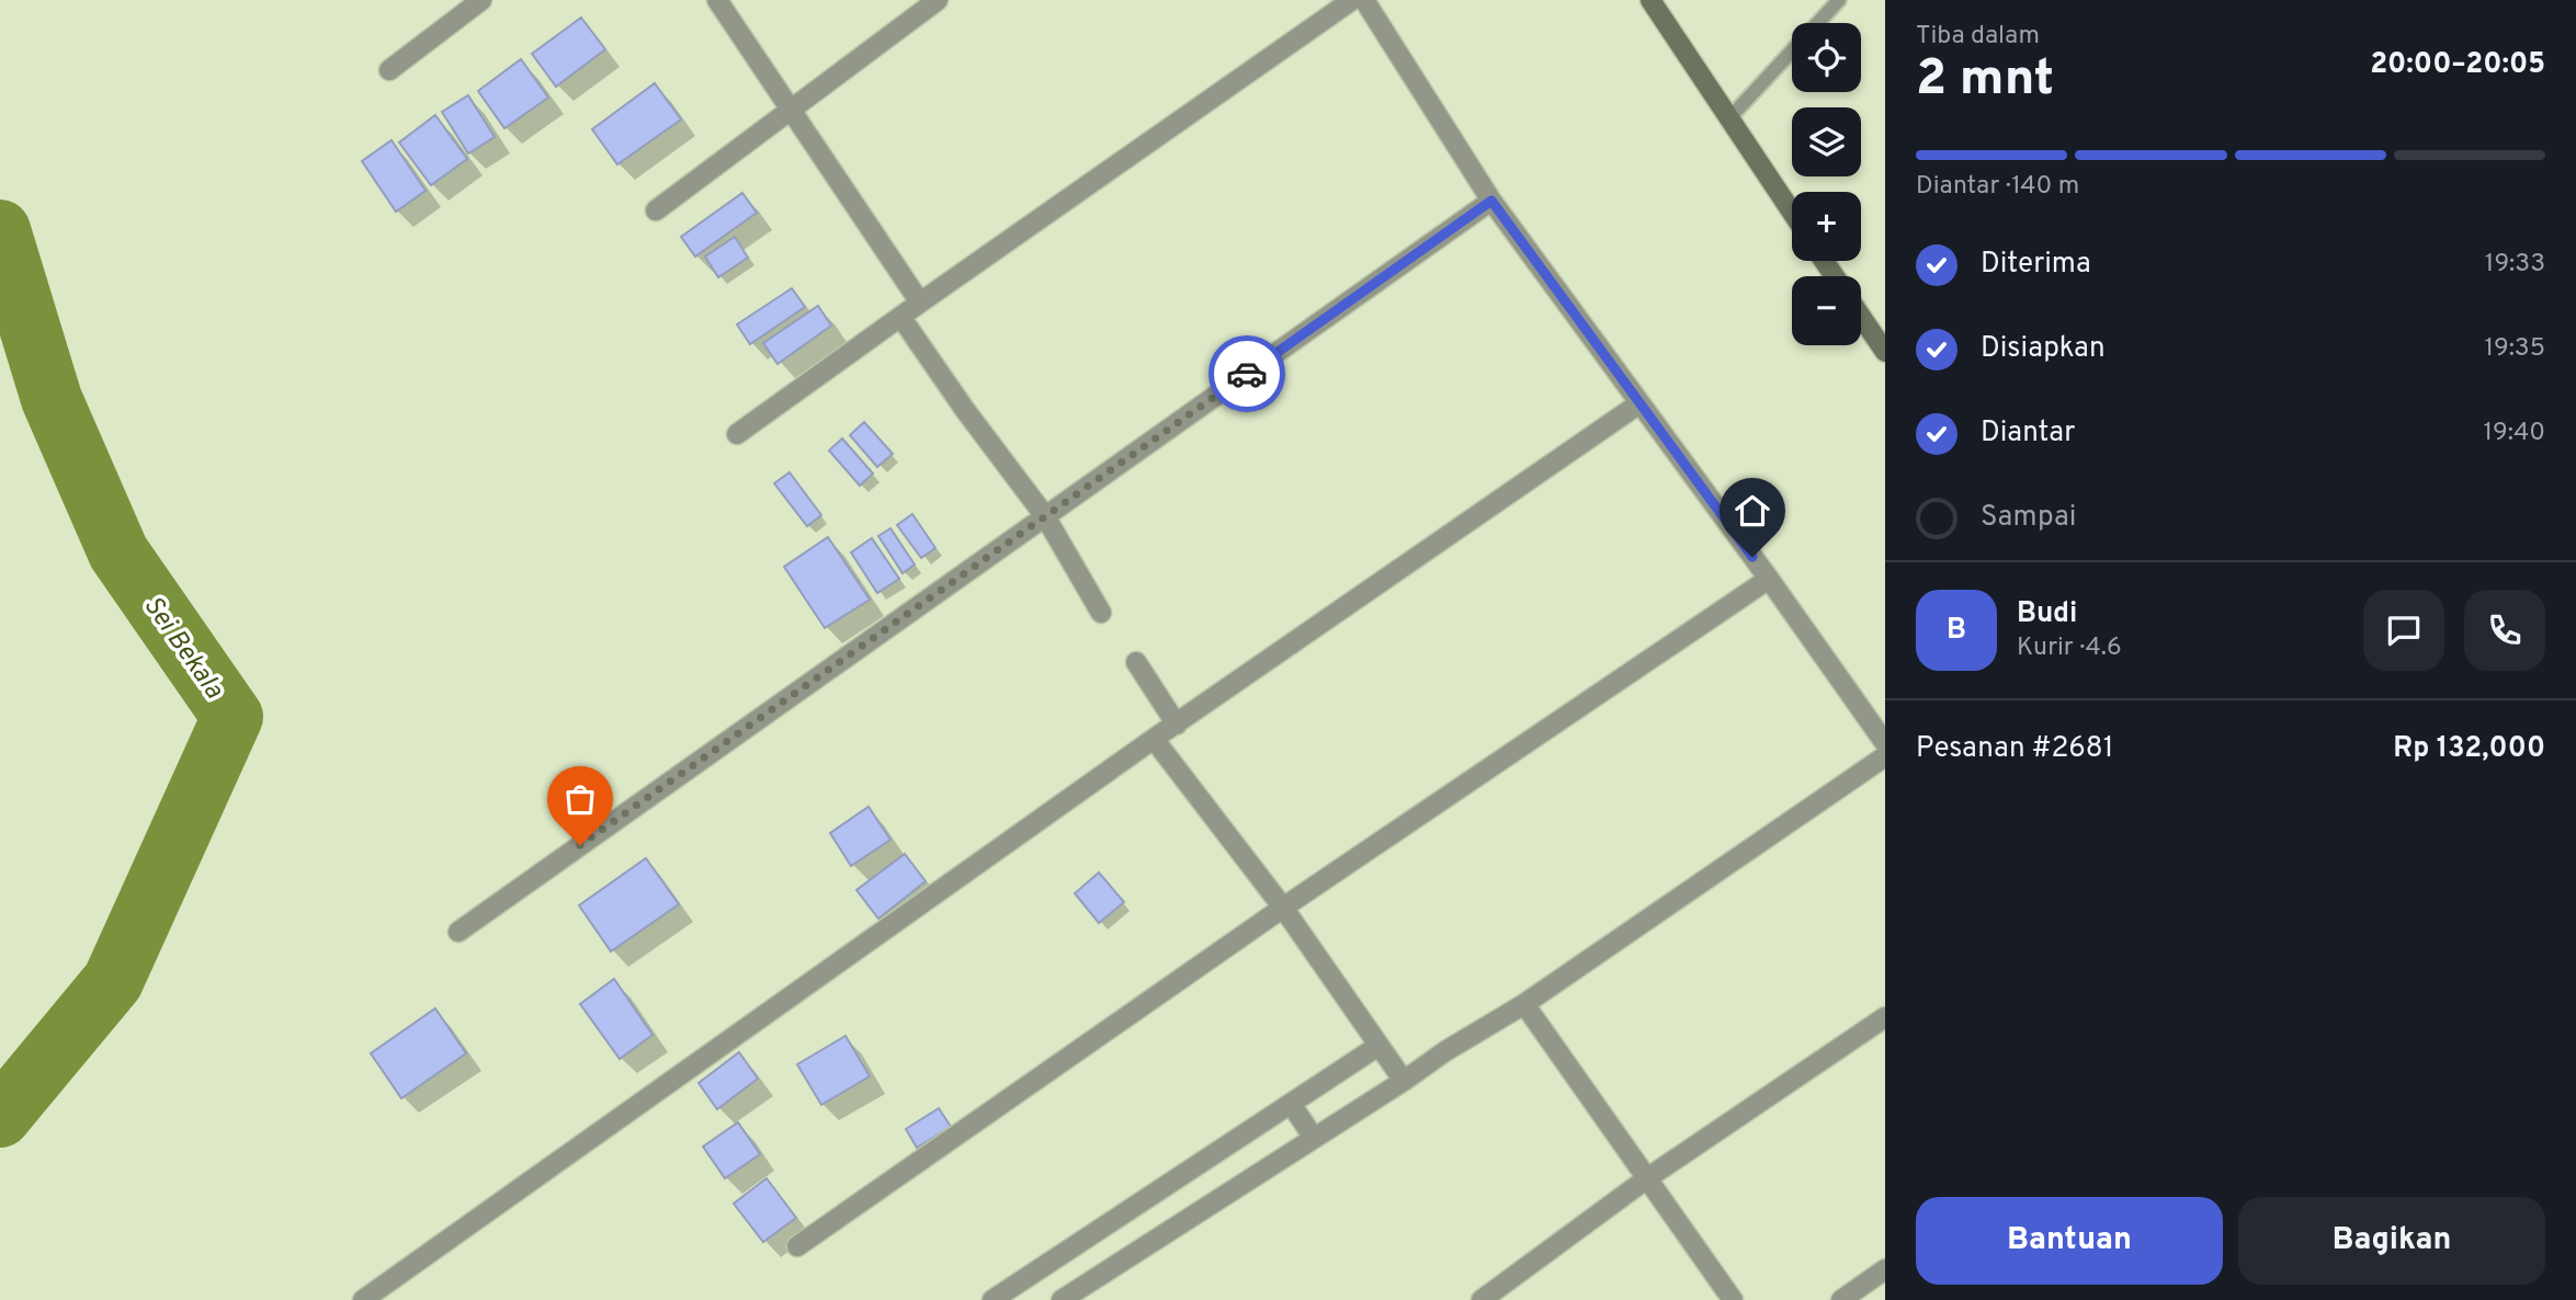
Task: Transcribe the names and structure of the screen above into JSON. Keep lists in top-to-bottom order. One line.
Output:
{"water":["Sei Bekala"],"page":{"heading":["2 mnt","Tiba dalam","20:00–20:05"],"panel":["Budi","Kurir · 4.6","Pesanan #2681","Rp 132,000"],"map_buttons":["+","−"],"bar":"Diantar · 140 m","list":[["Diterima","19:33"],["Disiapkan","19:35"],["Diantar","19:40"],"Sampai"],"round":"B","buttons":["Bantuan","Bagikan"]}}
